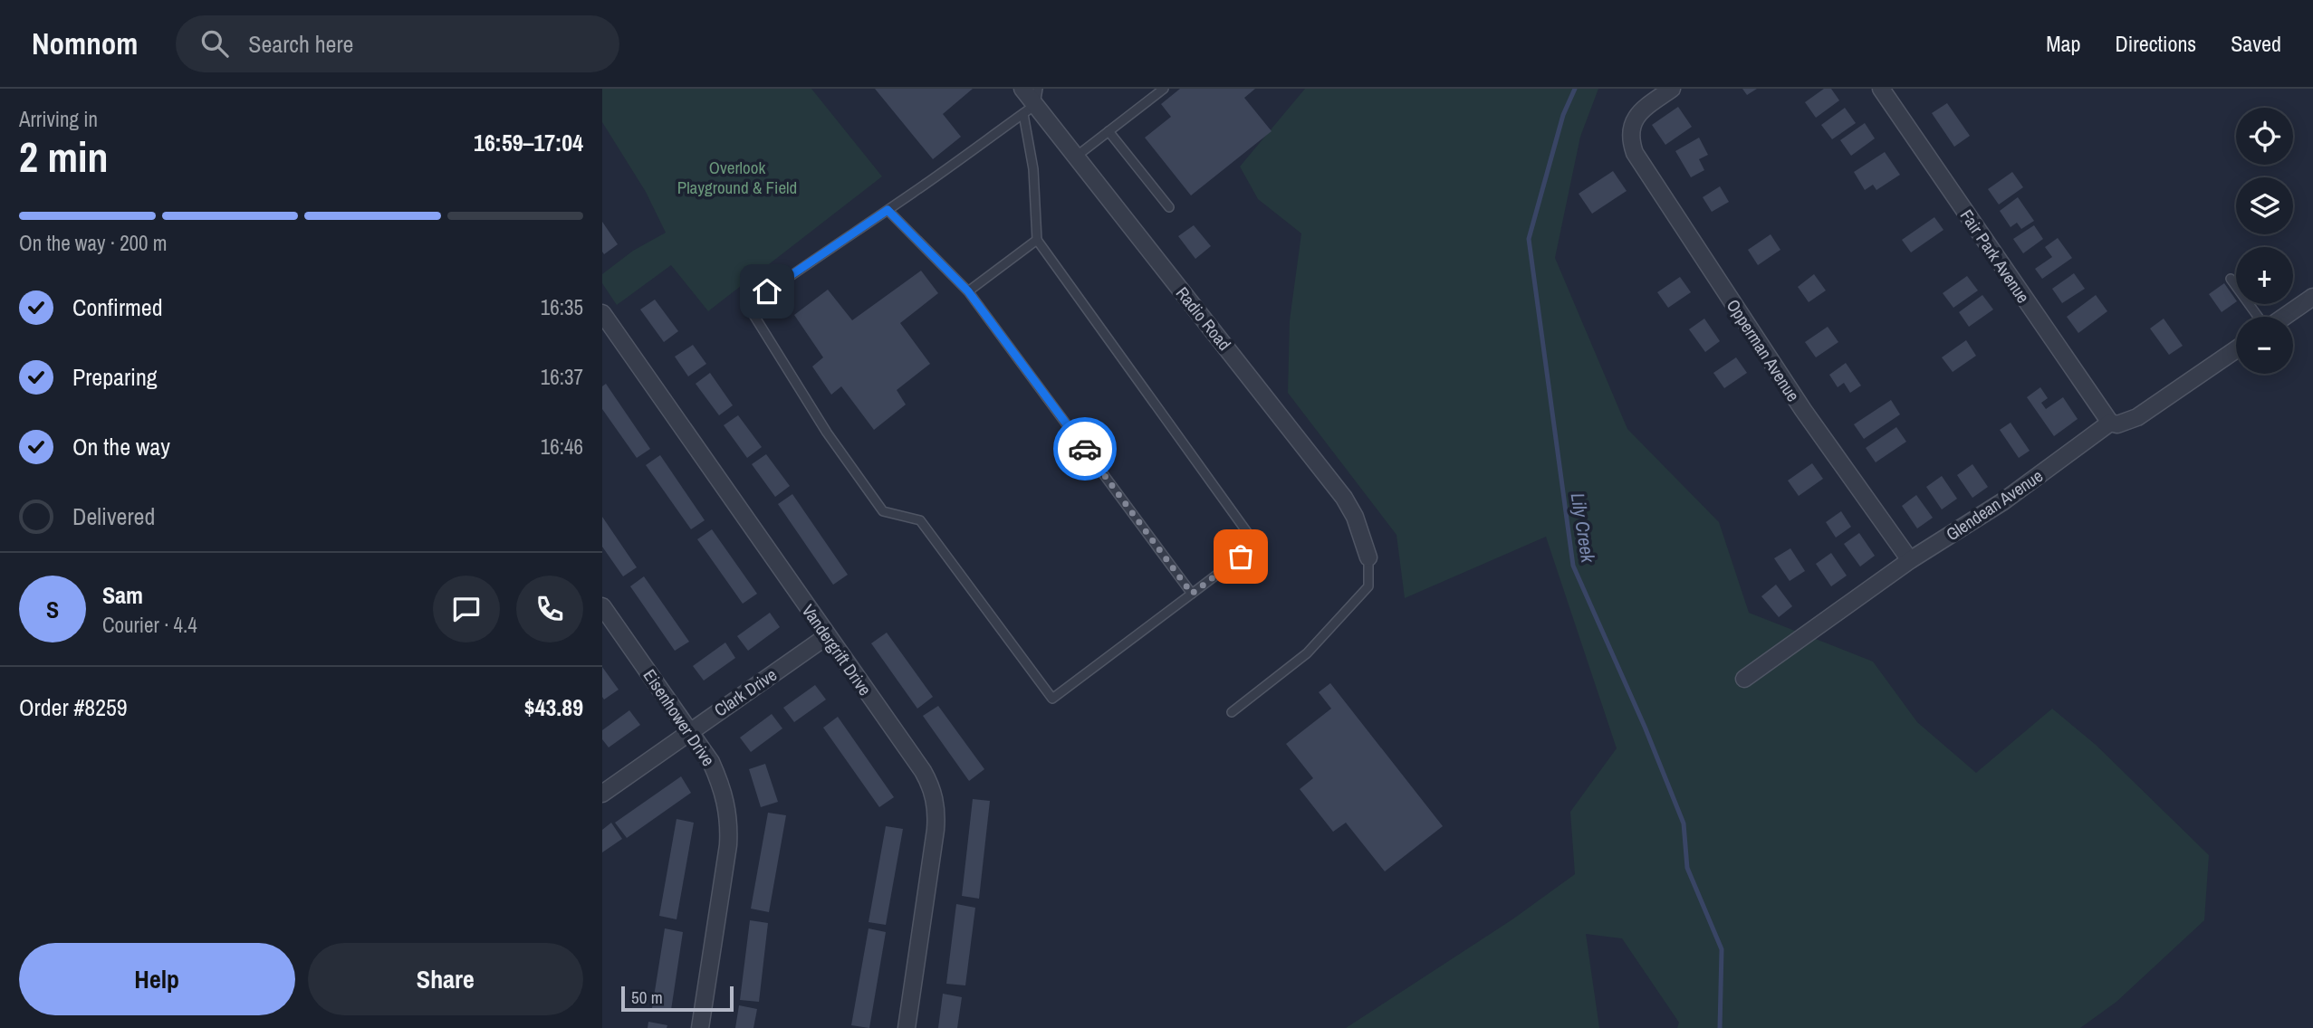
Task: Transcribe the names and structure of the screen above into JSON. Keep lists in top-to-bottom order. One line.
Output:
{"streets":{"street":["Fair Park Avenue","Radio Road","Opperman Avenue","Glendean Avenue","Vandergrift Drive","Clark Drive","Eisenhower Drive"]},"crossings":[["Fair Park Avenue","Glendean Avenue"],["Opperman Avenue","Glendean Avenue"],["Vandergrift Drive","Clark Drive"],["Clark Drive","Eisenhower Drive"]],"water":["Lily Creek"],"parks":["Overlook Playground & Field"],"scale_bar":"50 m","page":{"header":"Nomnom","search":"Search here","nav":["Map","Directions","Saved"],"heading":["2 min","Arriving in","16:59–17:04"],"panel":["Sam","Courier · 4.4","Order #8259","$43.89"],"map_buttons":["+","−"],"bar":"On the way · 200 m","list":[["Confirmed","16:35"],["Preparing","16:37"],["On the way","16:46"],"Delivered"],"round":"S","buttons":["Help","Share"],"scale":"50 m"}}
